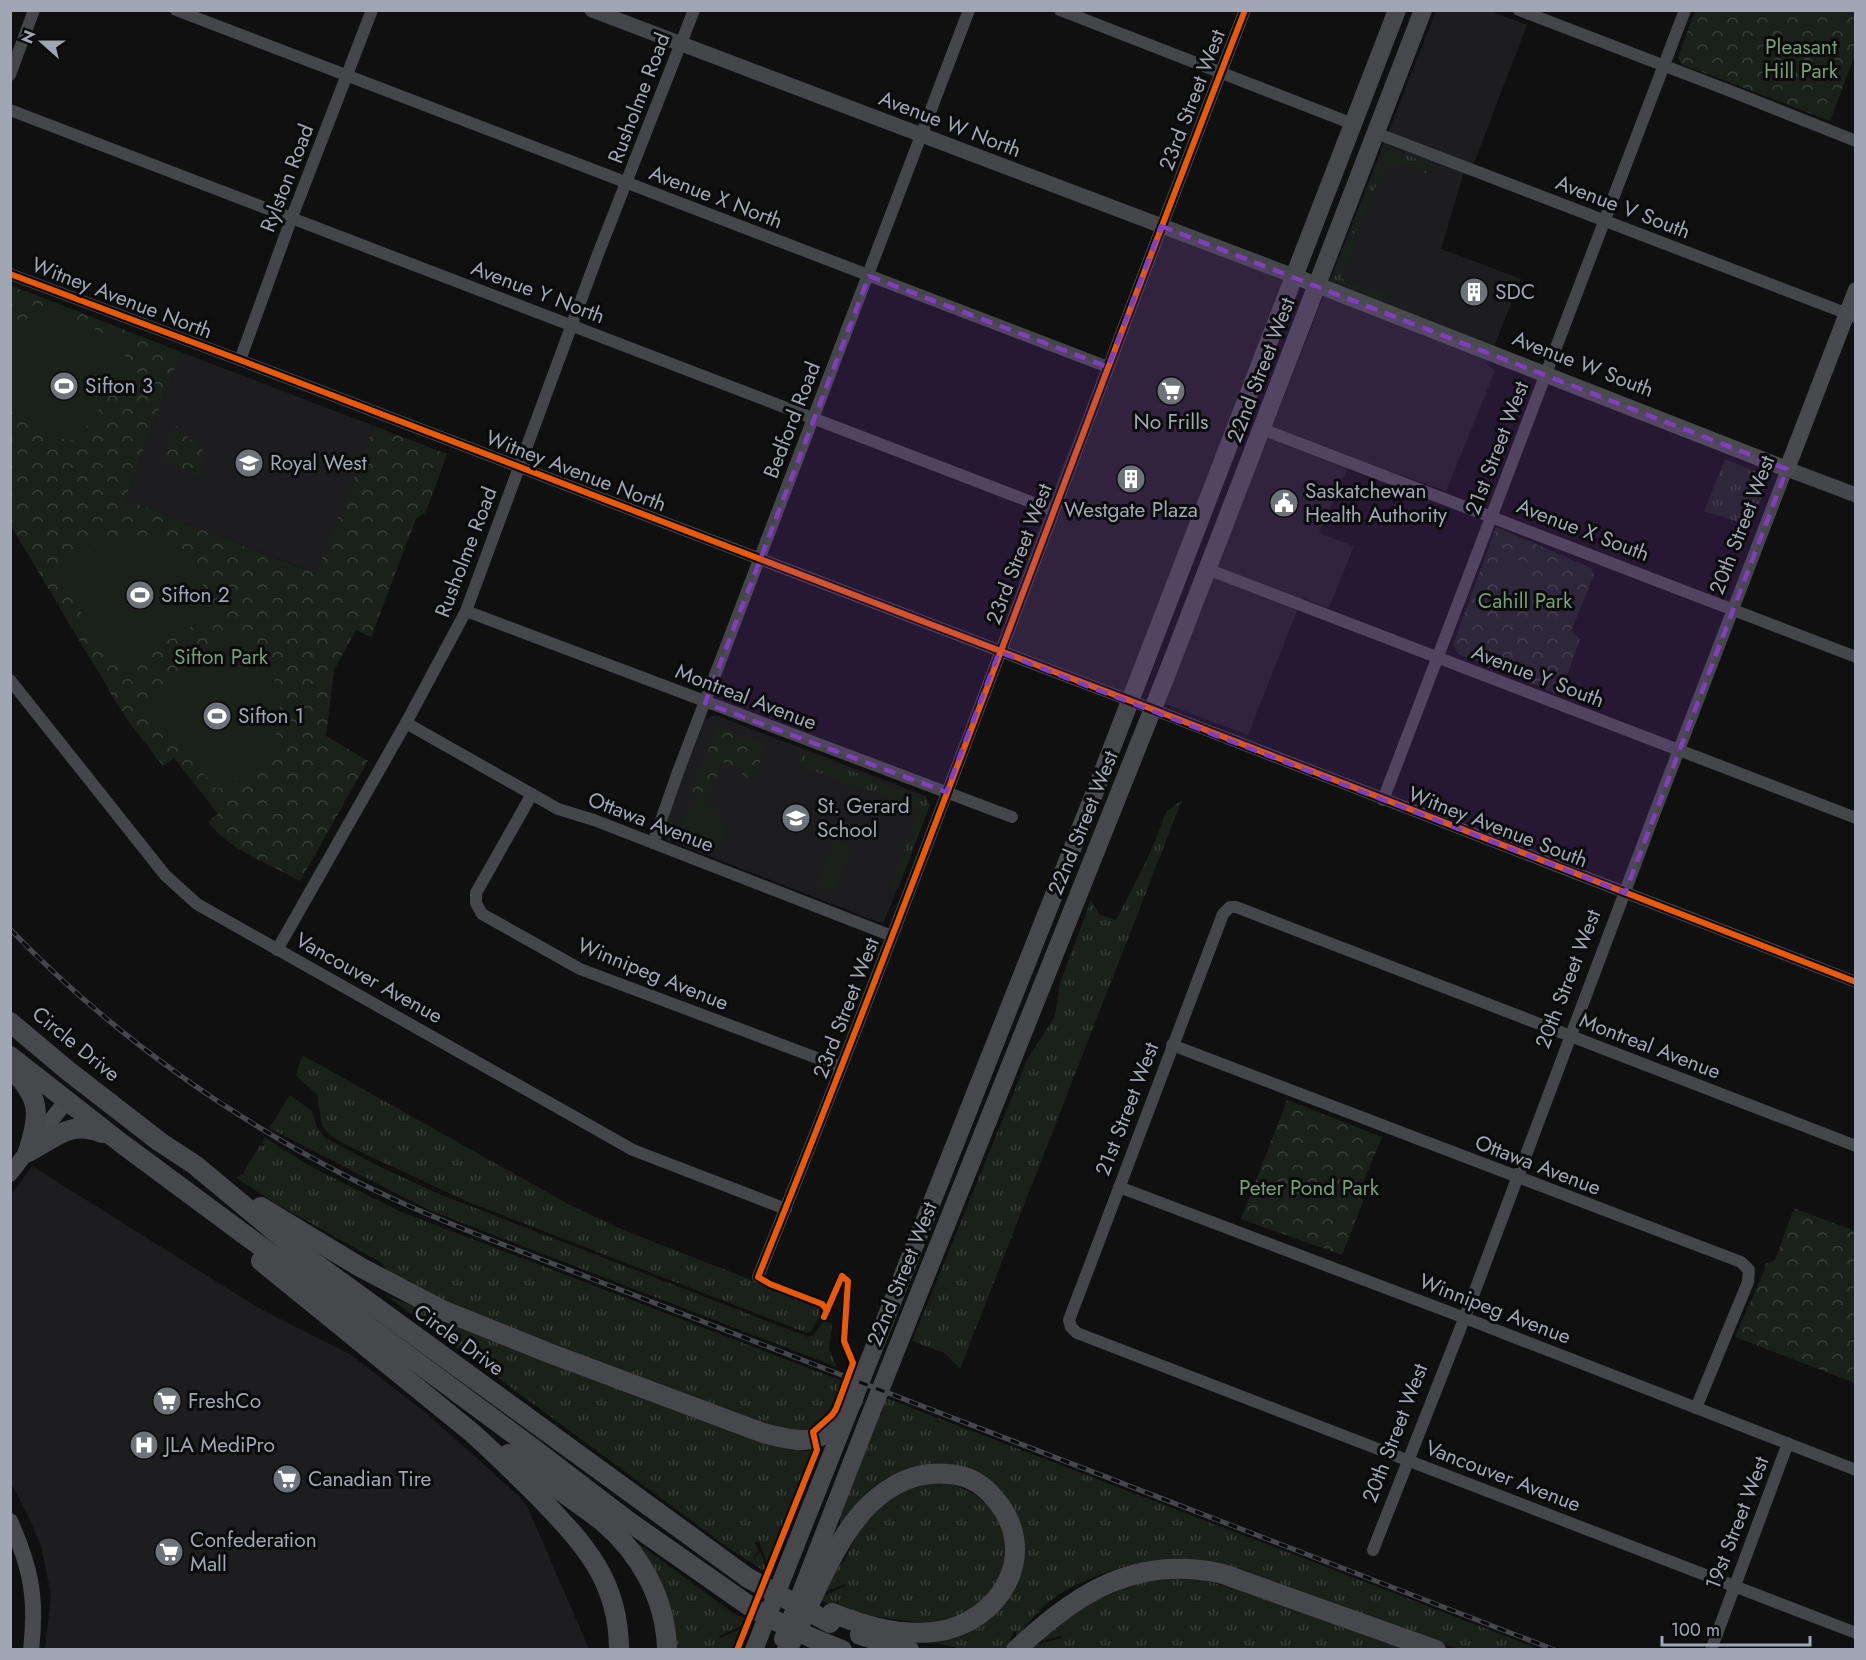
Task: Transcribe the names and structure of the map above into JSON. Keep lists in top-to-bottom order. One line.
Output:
{"streets":{"highway":["Circle Drive"],"main road":["Avenue W South","22nd Street West","20th Street West"],"street":["Rusholme Road","23rd Street West","Avenue W North","Rylston Road","Avenue X North","Avenue V South","Avenue Y North","Witney Avenue North","Bedford Road","21st Street West","Avenue X South","Avenue Y South","Montreal Avenue","Ottawa Avenue","Witney Avenue South","Winnipeg Avenue","Vancouver Avenue","19st Street West"]},"crossings":[["Rusholme Road","Avenue W North"],["Rusholme Road","Avenue X North"],["Rusholme Road","Avenue Y North"],["Rusholme Road","Witney Avenue North"],["Rusholme Road","Montreal Avenue"],["Rusholme Road","Ottawa Avenue"],["Rusholme Road","Vancouver Avenue"],["23rd Street West","Avenue W North"],["23rd Street West","Avenue X North"],["23rd Street West","Avenue Y North"],["23rd Street West","Witney Avenue North"],["23rd Street West","Montreal Avenue"],["23rd Street West","Ottawa Avenue"],["23rd Street West","Winnipeg Avenue"],["23rd Street West","Vancouver Avenue"],["Avenue W North","Avenue W South"],["Avenue W North","22nd Street West"],["Avenue W North","Bedford Road"],["Rylston Road","Avenue X North"],["Rylston Road","Avenue Y North"],["Rylston Road","Witney Avenue North"],["Avenue X North","Bedford Road"],["Avenue V South","22nd Street West"],["Avenue V South","21st Street West"],["Avenue V South","20th Street West"],["Avenue Y North","Bedford Road"],["Witney Avenue North","22nd Street West"],["Witney Avenue North","Bedford Road"],["Witney Avenue North","Witney Avenue South"],["Avenue W South","22nd Street West"],["Avenue W South","21st Street West"],["Avenue W South","20th Street West"],["22nd Street West","Avenue X South"],["22nd Street West","Avenue Y South"],["22nd Street West","Witney Avenue South"],["Bedford Road","Montreal Avenue"],["Bedford Road","Ottawa Avenue"],["21st Street West","Avenue X South"],["21st Street West","Avenue Y South"],["21st Street West","Montreal Avenue"],["21st Street West","Ottawa Avenue"],["21st Street West","Witney Avenue South"],["21st Street West","Winnipeg Avenue"],["21st Street West","Vancouver Avenue"],["20th Street West","Avenue X South"],["20th Street West","Avenue Y South"],["20th Street West","Montreal Avenue"],["20th Street West","Ottawa Avenue"],["20th Street West","Witney Avenue South"],["20th Street West","Winnipeg Avenue"],["20th Street West","Vancouver Avenue"],["Ottawa Avenue","Winnipeg Avenue"],["Winnipeg Avenue","19st Street West"],["Vancouver Avenue","19st Street West"]],"parks":["Pleasant Hill Park","Cahill Park","Sifton Park","Peter Pond Park"],"places":{"building":["SDC","Westgate Plaza"],"sports":["Sifton 3","Sifton 2","Sifton 1"],"supermarket":["No Frills","FreshCo","Canadian Tire","Confederation Mall"],"school or university":["Royal West","St. Gerard School"],"public building":["Saskatchewan Health Authority"],"hospital":["JLA MediPro"]},"scale_bar":"100 m","north":"left"}
